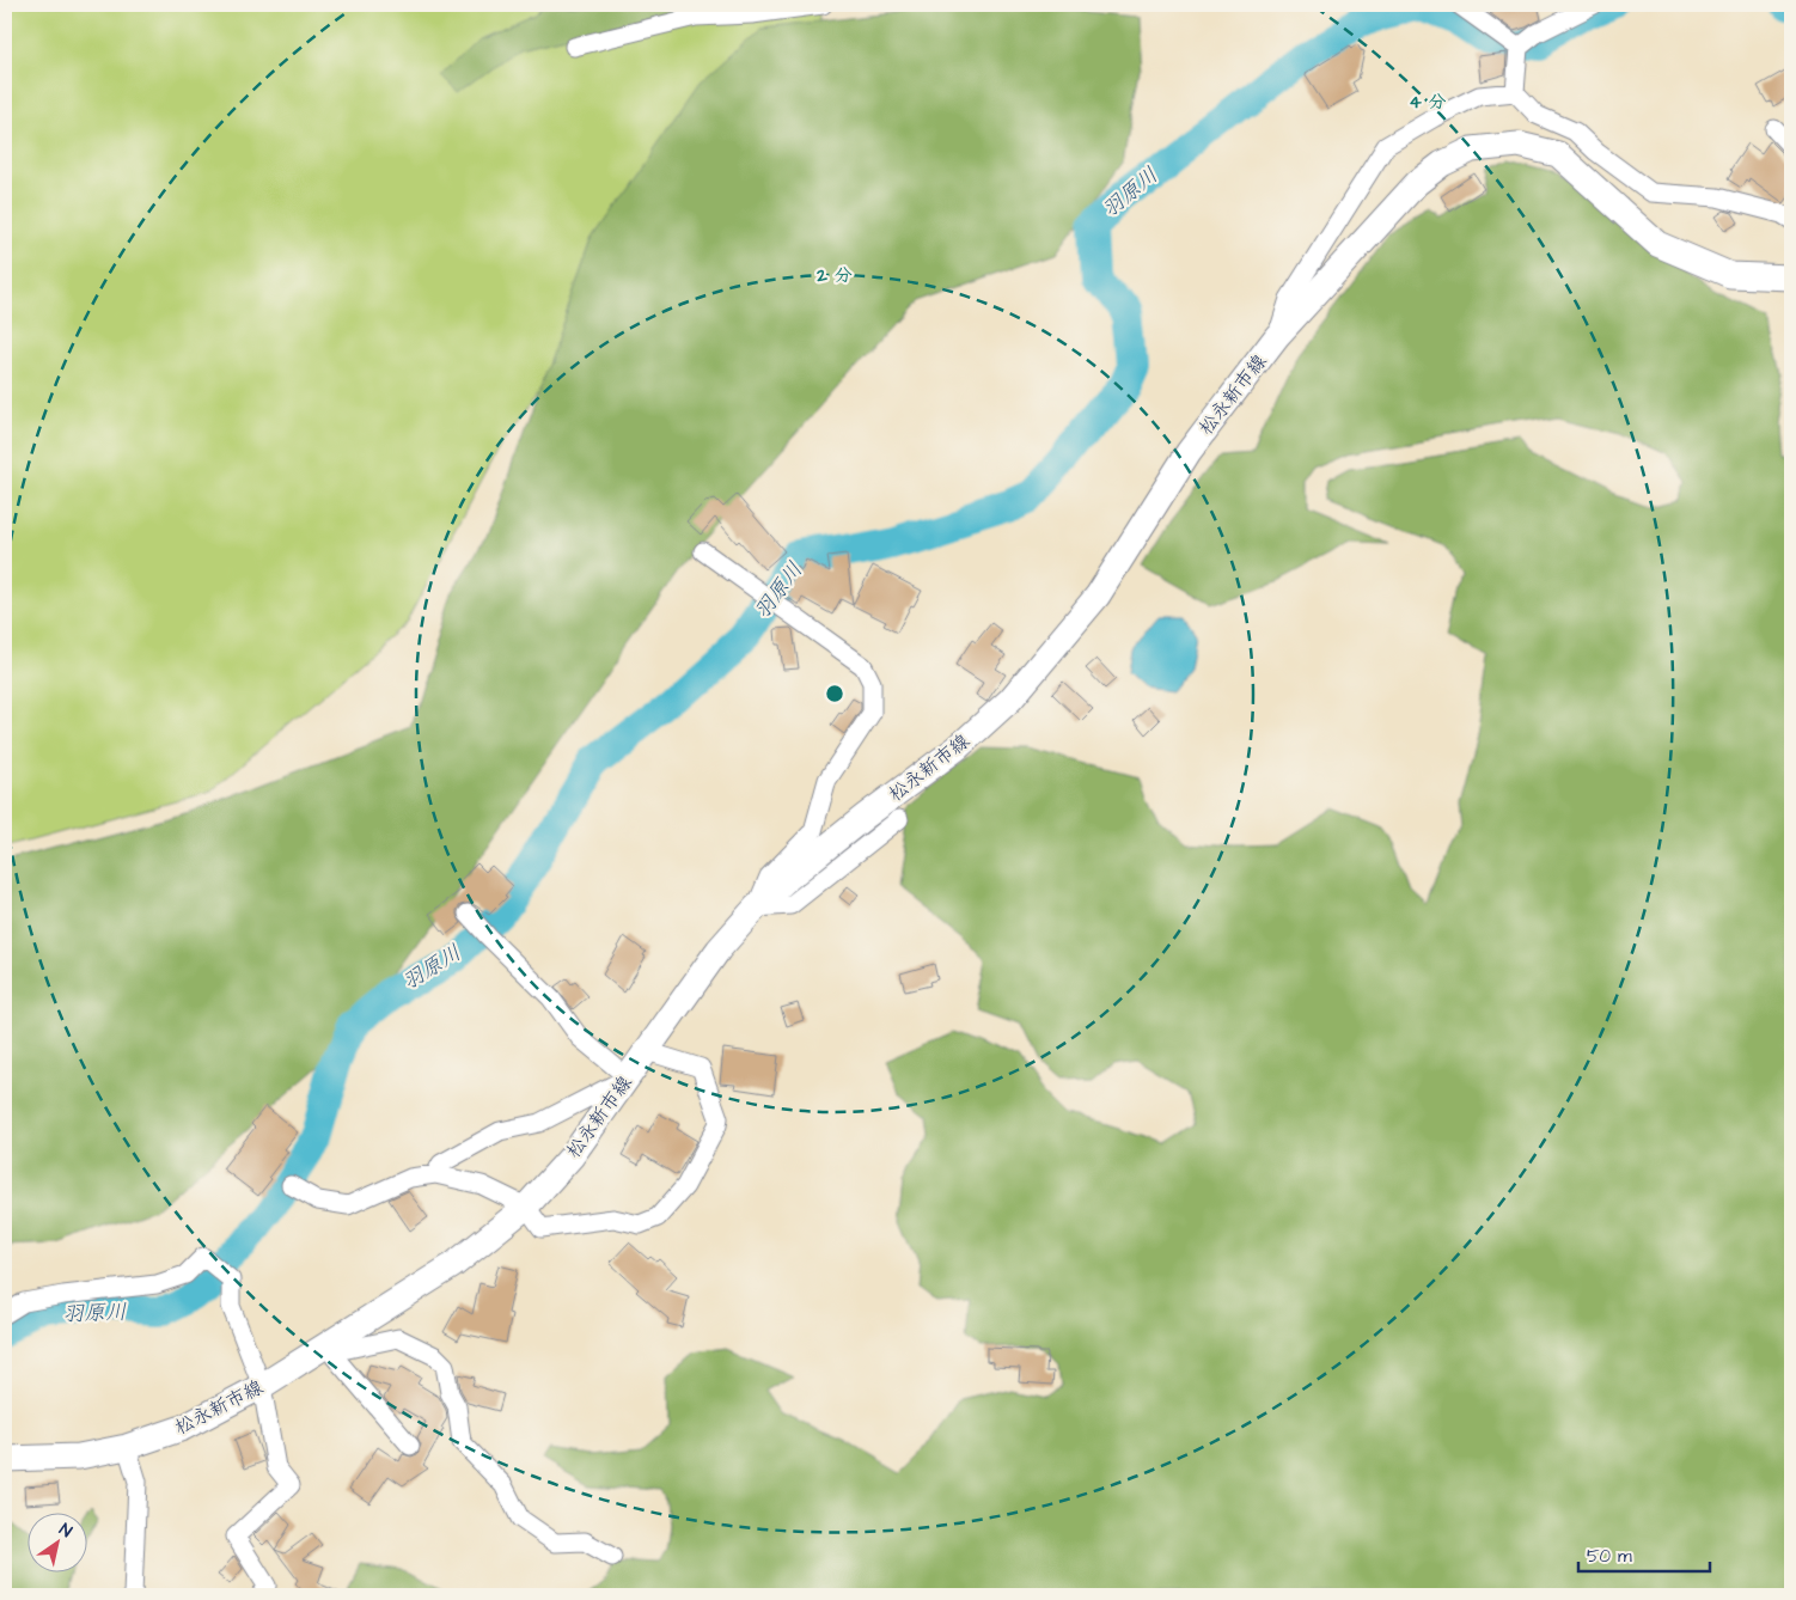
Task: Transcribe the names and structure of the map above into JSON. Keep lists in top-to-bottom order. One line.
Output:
{"streets":{"main road":["松永新市線"]},"water":["羽原川"],"scale_bar":"50 m","north":"top right","rings":["4 分","2 分"]}
